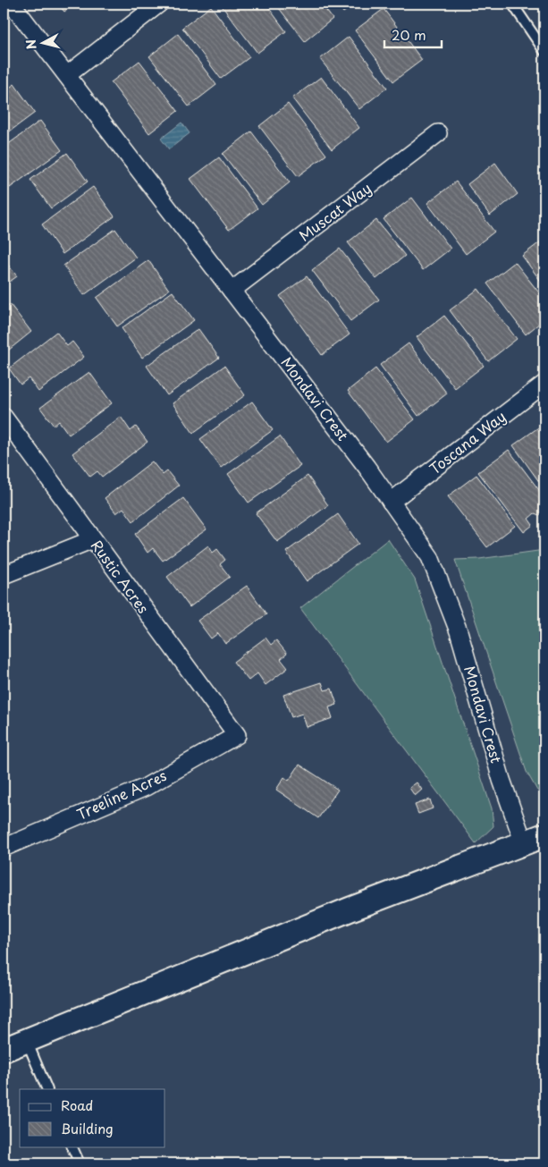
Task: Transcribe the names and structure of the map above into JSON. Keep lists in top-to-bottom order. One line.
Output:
{"streets":{"street":["Muscat Way","Mondavi Crest","Toscana Way","Rustic Acres","Treeline Acres"]},"crossings":[["Muscat Way","Mondavi Crest"],["Mondavi Crest","Toscana Way"],["Rustic Acres","Treeline Acres"]],"legend":["Road","Building"],"scale_bar":"20 m","north":"left"}
